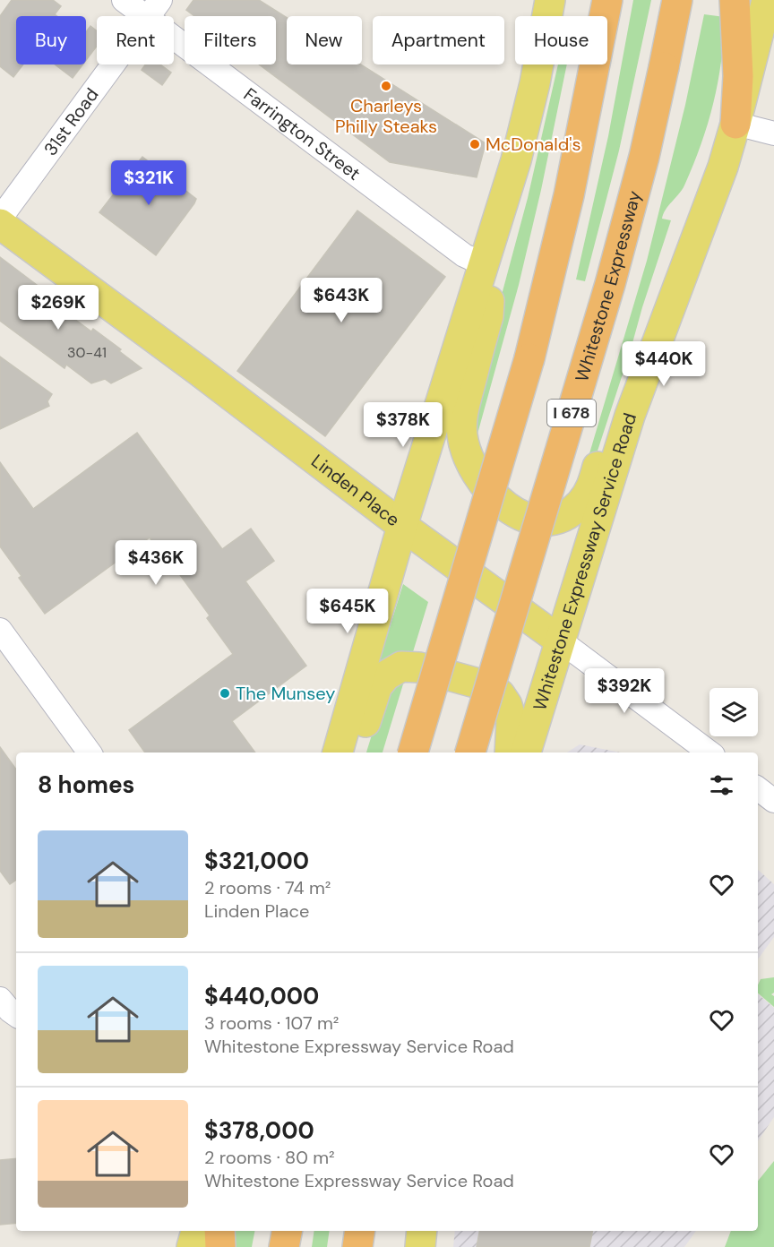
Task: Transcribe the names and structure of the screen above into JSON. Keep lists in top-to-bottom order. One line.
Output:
{"streets":{"highway":["Whitestone Expressway","I 678"],"main road":["Linden Place","Whitestone Expressway Service Road"],"street":["31st Road","Farrington Street"]},"crossings":[["31st Road","Farrington Street"],["Linden Place","Whitestone Expressway Service Road"]],"places":["Charleys Philly Steaks","McDonald's","The Munsey"],"house_numbers":["30-41"],"page":{"chip":["Buy","Rent","Filters","New","Apartment","House"],"price":["$321K","$643K","$269K","$440K","$378K","$436K","$645K","$392K"],"heading":"8 homes","list":[{"name":"$321,000","note":"2 rooms · 74 m² · Linden Place"},{"name":"$440,000","note":"3 rooms · 107 m² · Whitestone Expressway Service Road"},{"name":"$378,000","note":"2 rooms · 80 m² · Whitestone Expressway Service Road"}]}}
